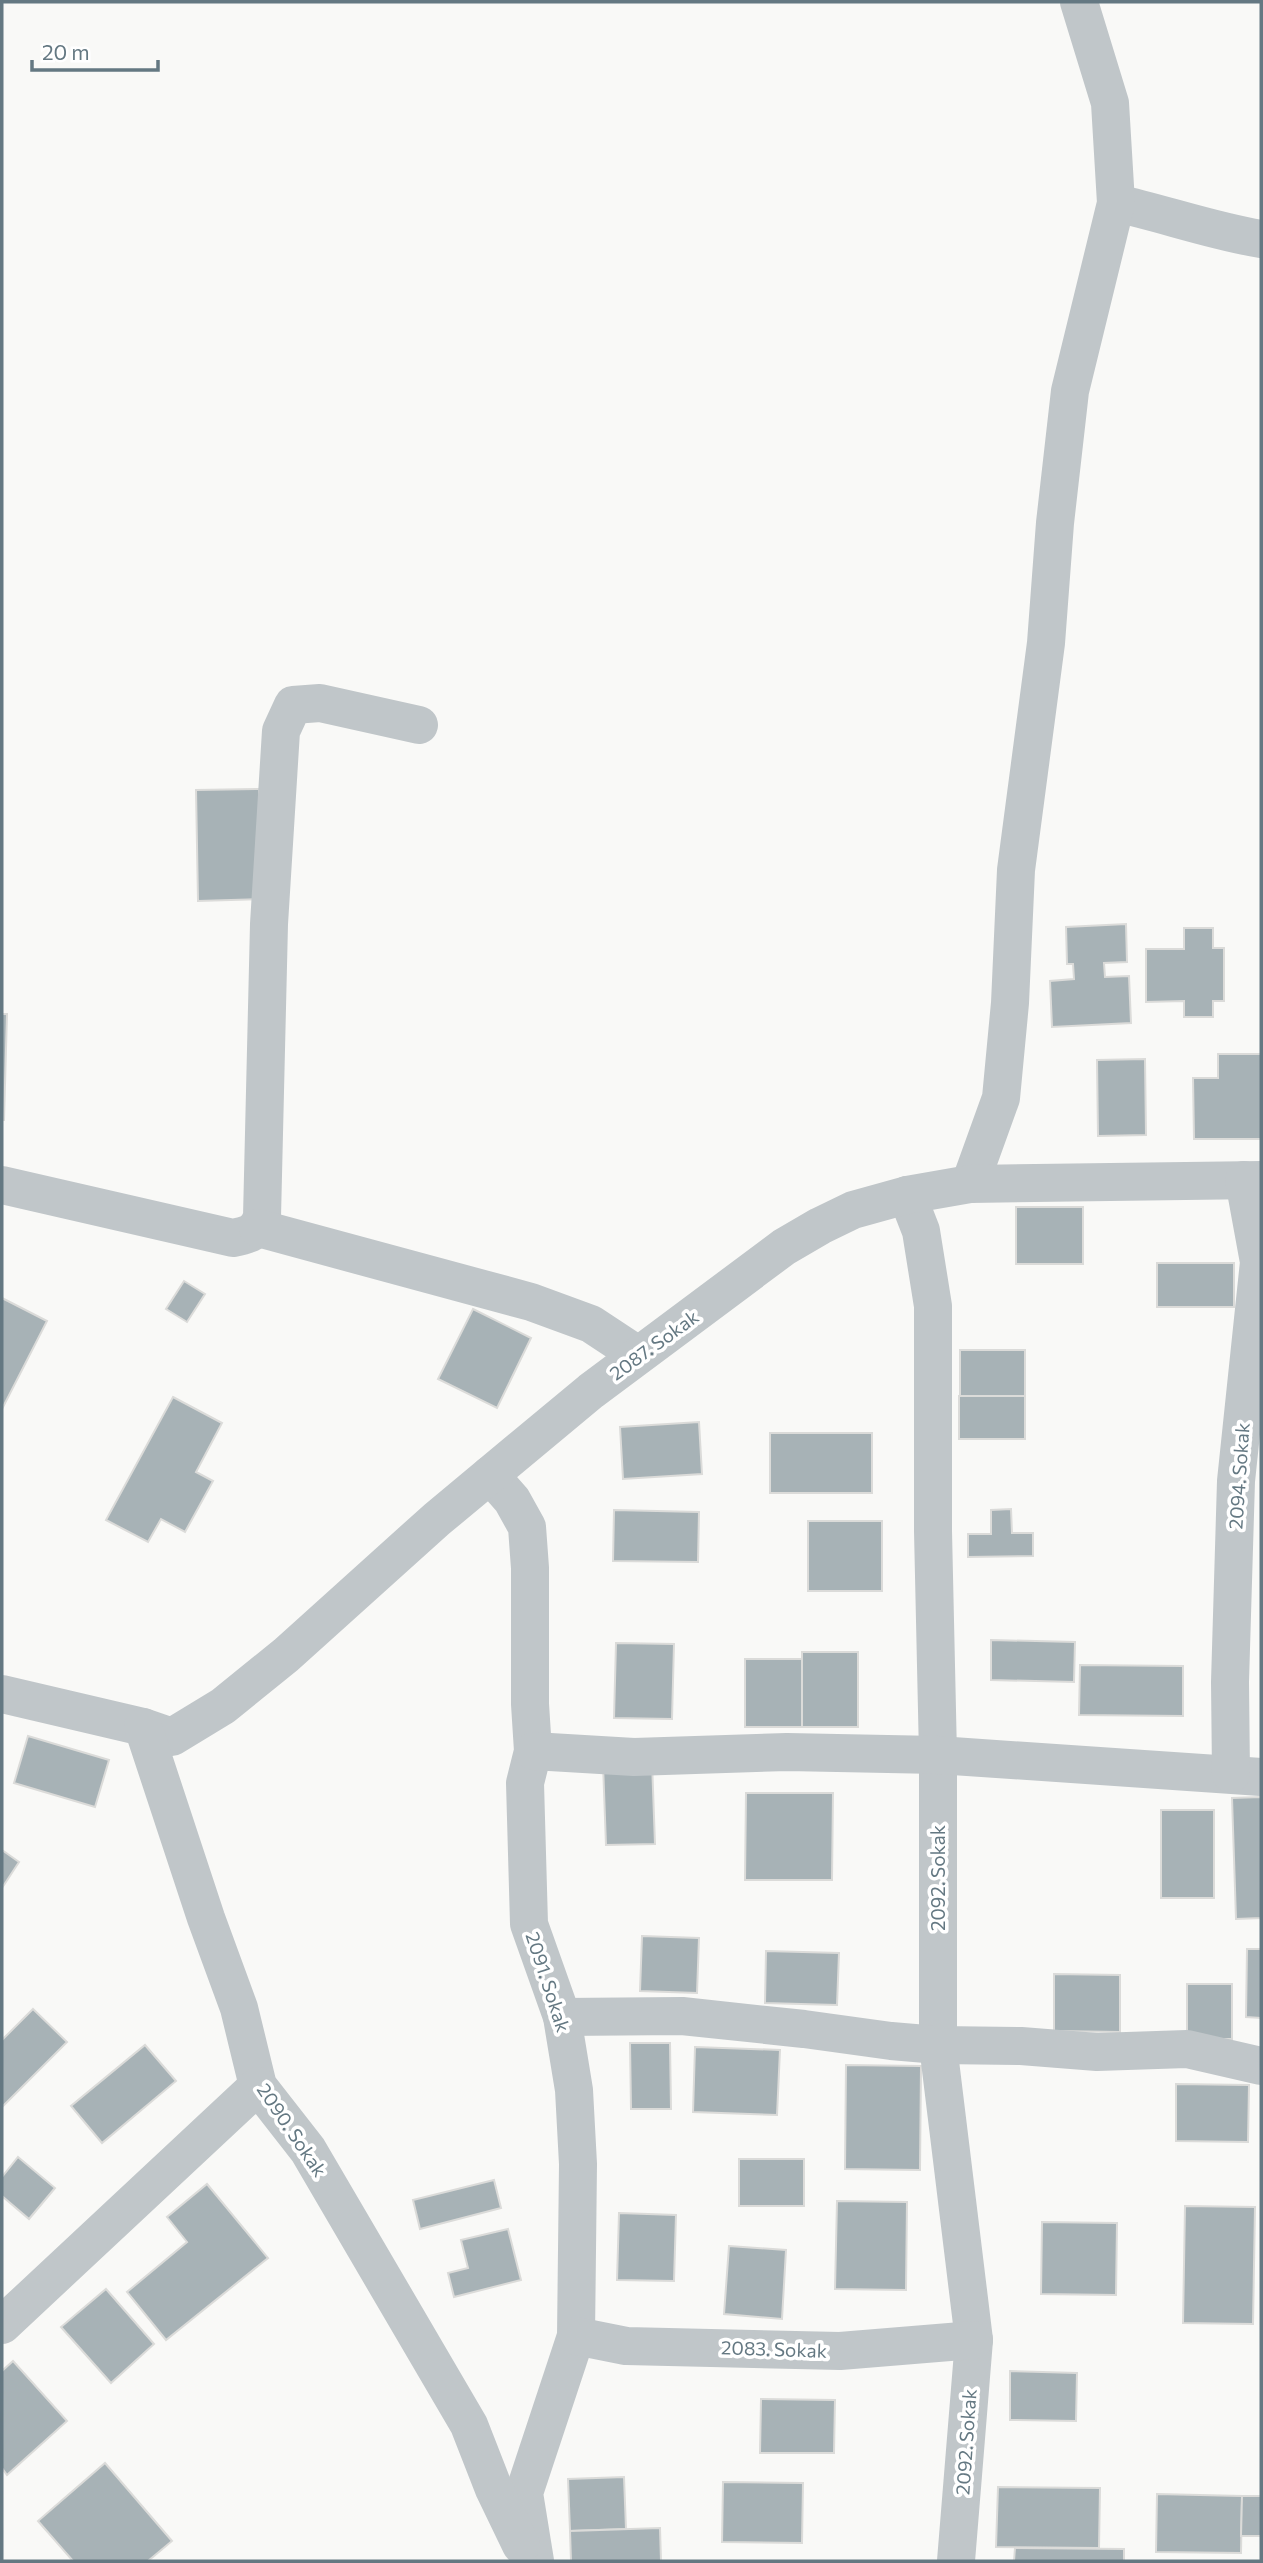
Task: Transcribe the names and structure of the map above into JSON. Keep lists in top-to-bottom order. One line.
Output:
{"streets":{"street":["2087. Sokak","2094. Sokak","2092. Sokak","2091. Sokak","2090. Sokak","2083. Sokak"]},"crossings":[["2087. Sokak","2094. Sokak"],["2087. Sokak","2092. Sokak"],["2087. Sokak","2091. Sokak"],["2087. Sokak","2090. Sokak"],["2092. Sokak","2083. Sokak"],["2091. Sokak","2083. Sokak"]],"scale_bar":"20 m"}
